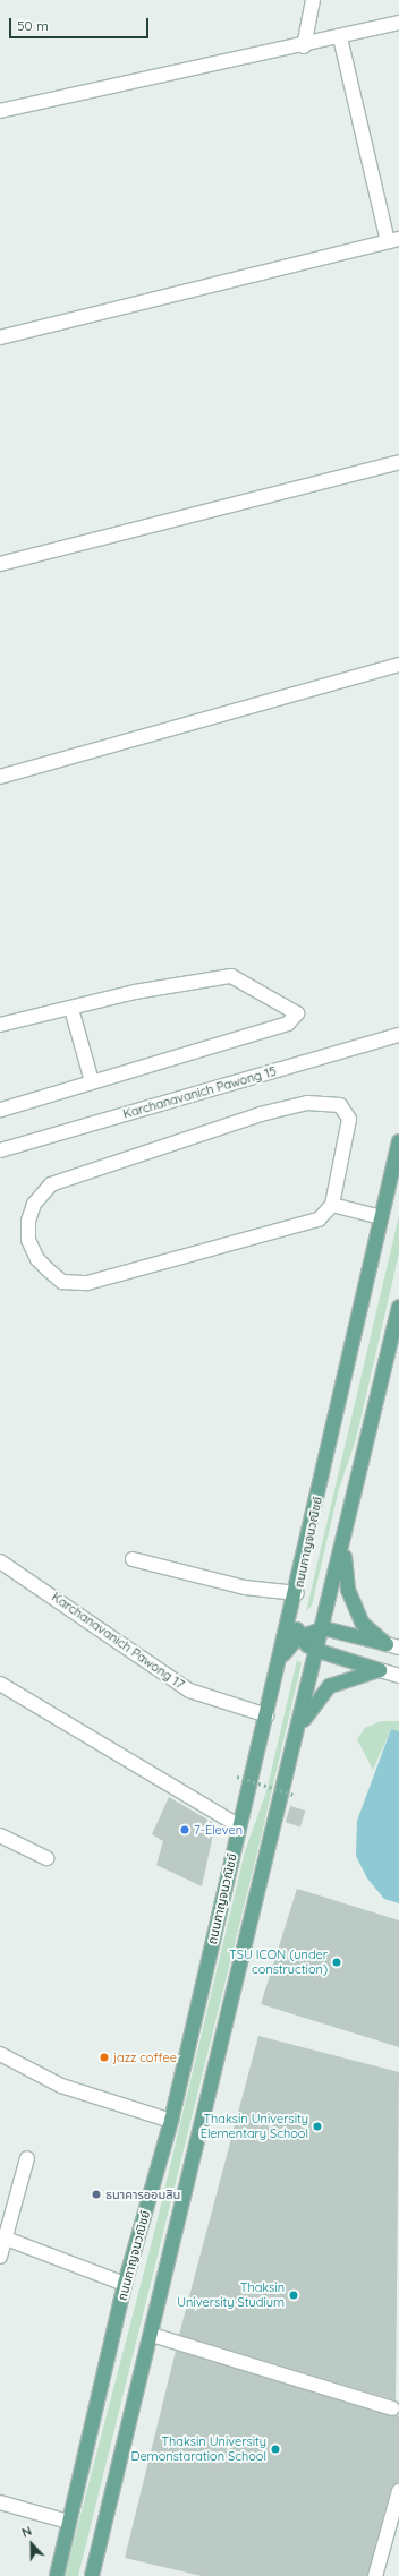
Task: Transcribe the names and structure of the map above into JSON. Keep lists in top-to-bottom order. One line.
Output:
{"streets":{"main road":["ถนนกาญจนวณิชย์"],"street":["Karchanavanich Pawong 15","Karchanavanich Pawong 17"]},"crossings":[["ถนนกาญจนวณิชย์","Karchanavanich Pawong 17"]],"places":["7-Eleven","TSU ICON (under construction)","jazz coffee","Thaksin University Elementary School","ธนาคารออมสิน","Thaksin University Studium","Thaksin University Demonstaration School"],"scale_bar":"50 m","north":"top"}
